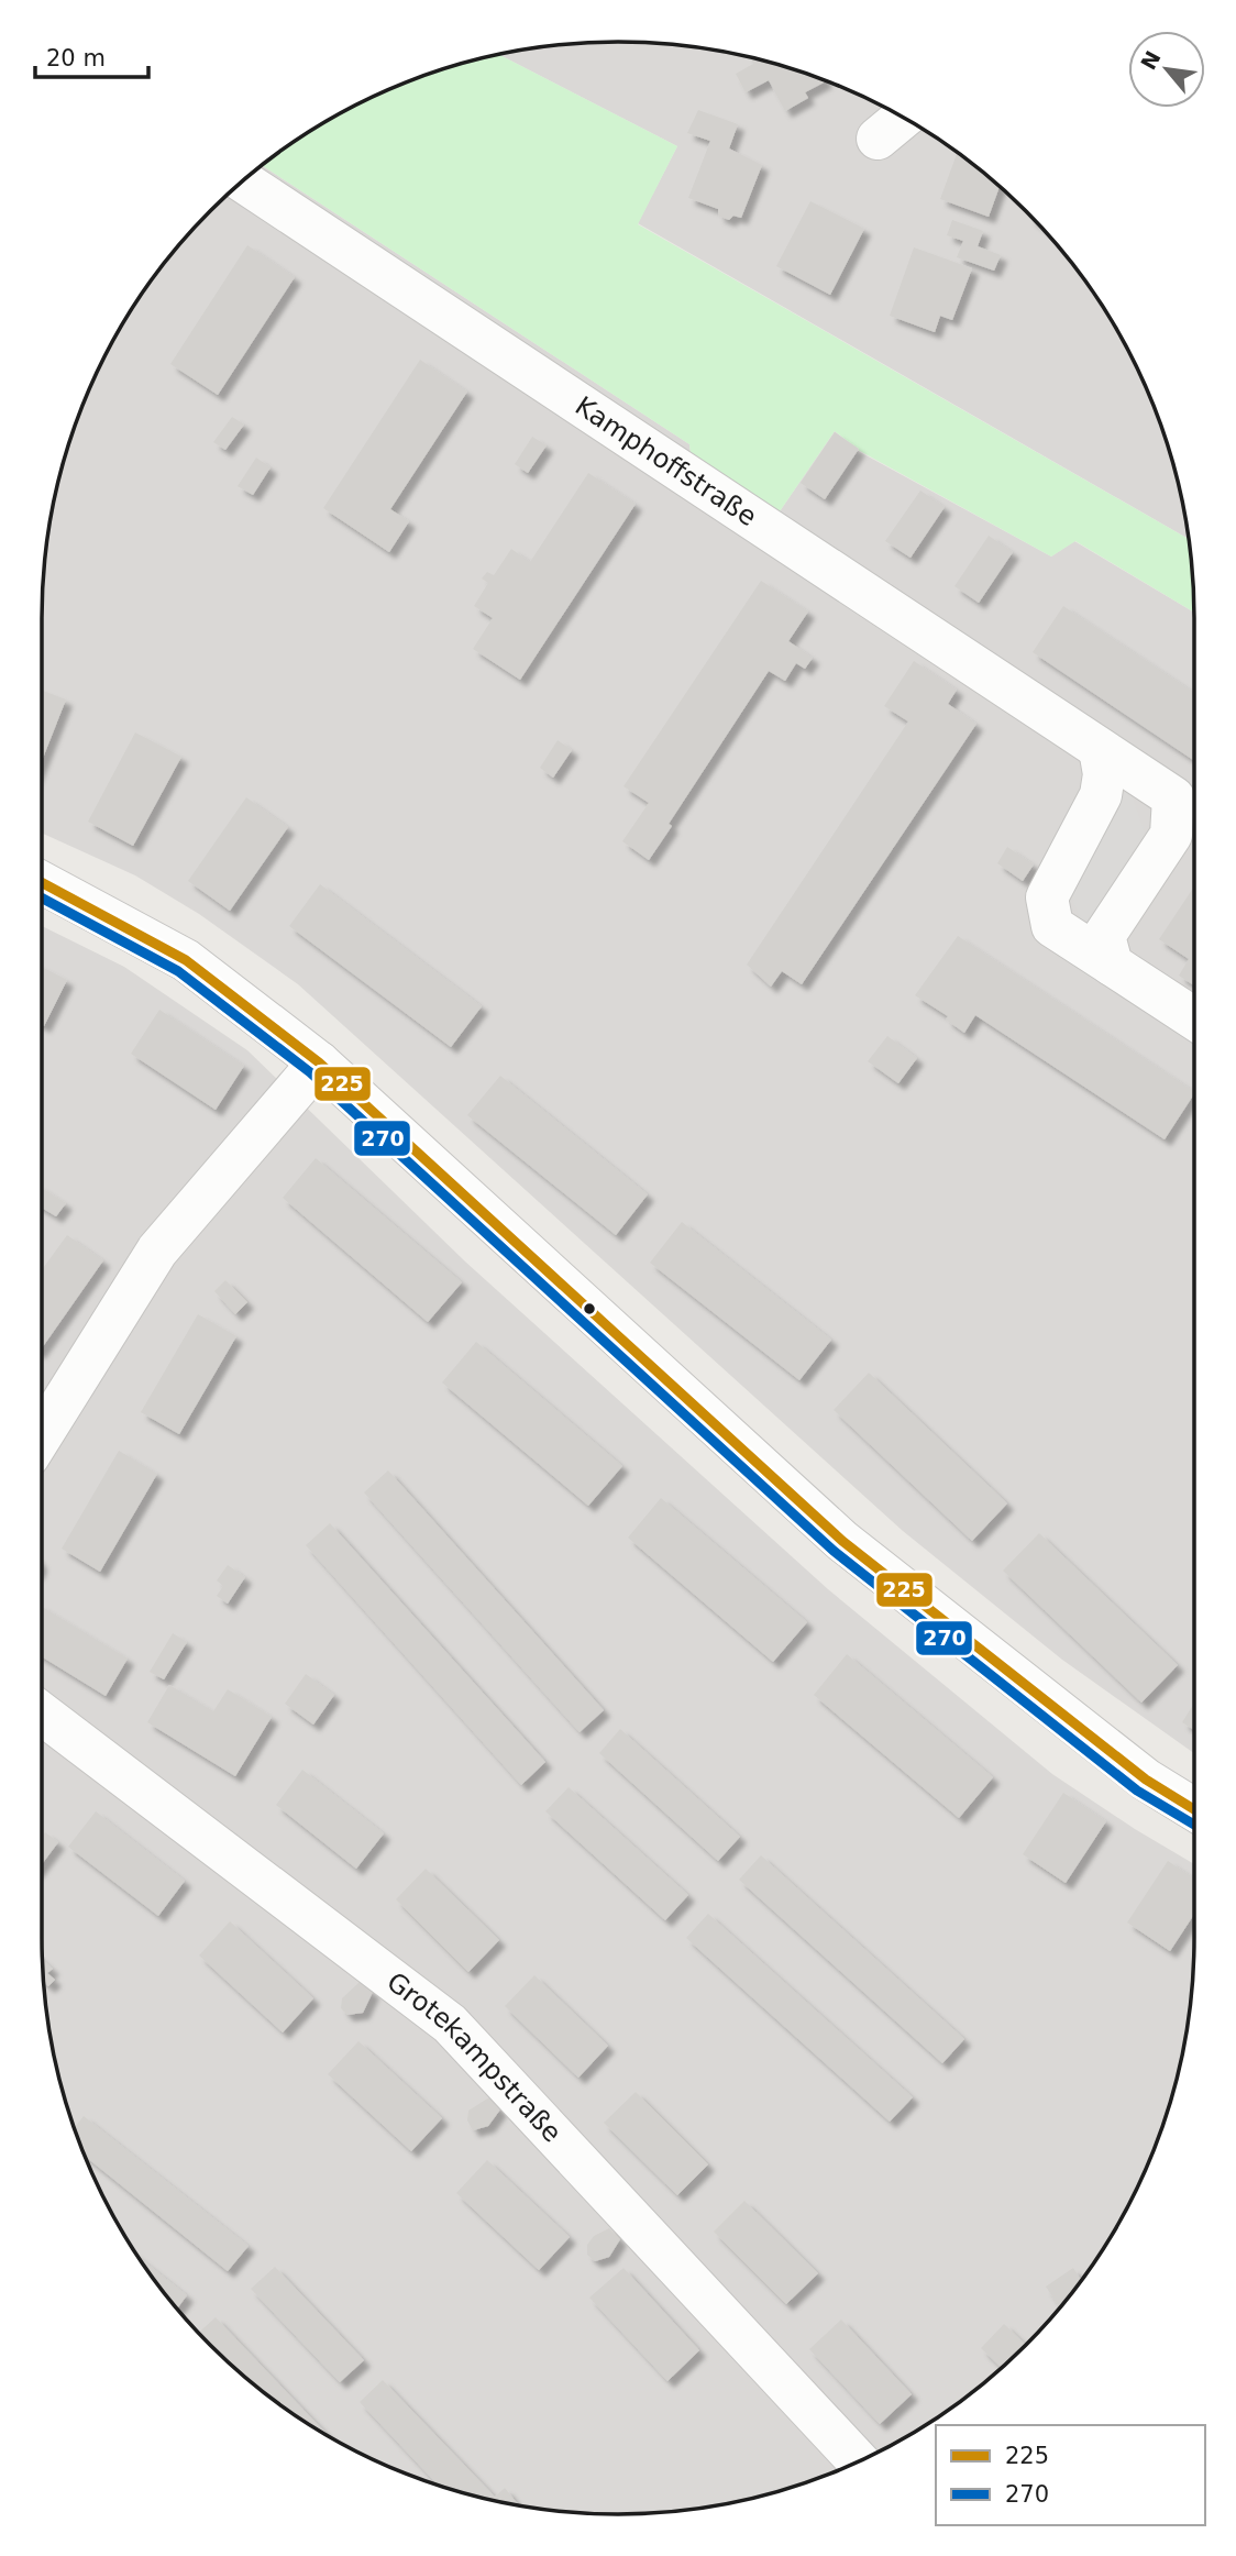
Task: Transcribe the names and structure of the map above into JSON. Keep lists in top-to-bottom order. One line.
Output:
{"streets":{"street":["Kamphoffstraße","Grotekampstraße"]},"lines":["transit line 225","transit line 270"],"legend":["225","270"],"scale_bar":"20 m","north":"top left"}
